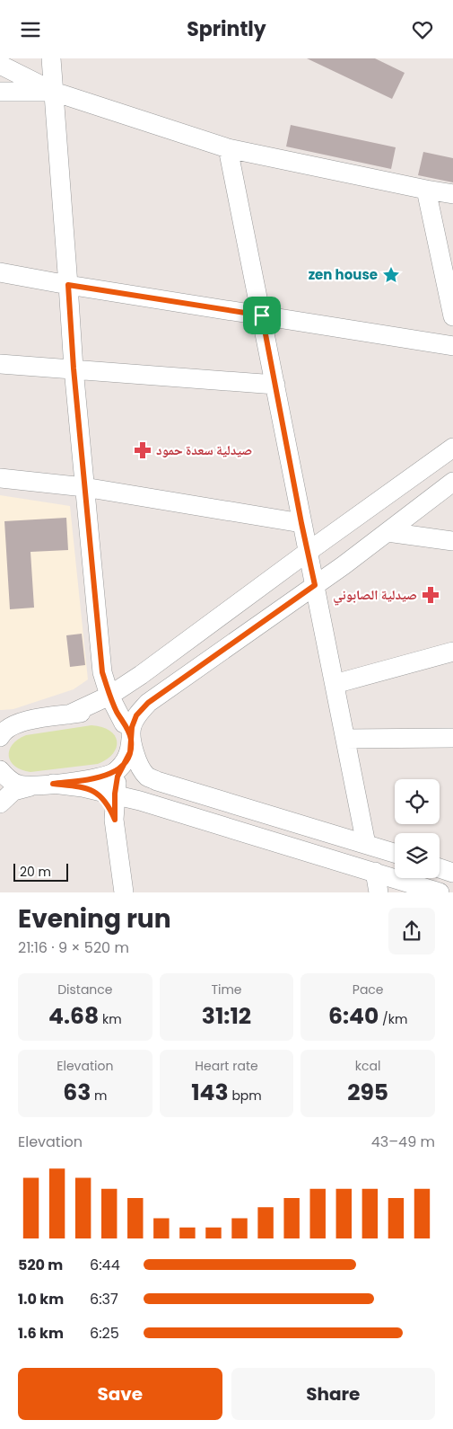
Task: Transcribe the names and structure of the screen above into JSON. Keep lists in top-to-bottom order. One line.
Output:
{"places":{"place":["zen house"],"pharmacy":["صيدلية سعدة حمود","صيدلية الصابوني"]},"scale_bar":"20 m","page":{"header":"Sprintly","scale":"20 m","heading":["Evening run","21:16 · 9 × 520 m"],"stats":[["Distance","4.68 km"],["Time","31:12"],["Pace","6:40 /km"],["Elevation","63 m"],["Heart rate","143 bpm"],["kcal","295"]],"chart":["Elevation","43–49 m"],"list":[{"name":"520 m","note":"6:44"},{"name":"1.0 km","note":"6:37"},{"name":"1.6 km","note":"6:25"}],"buttons":["Save","Share"]}}
